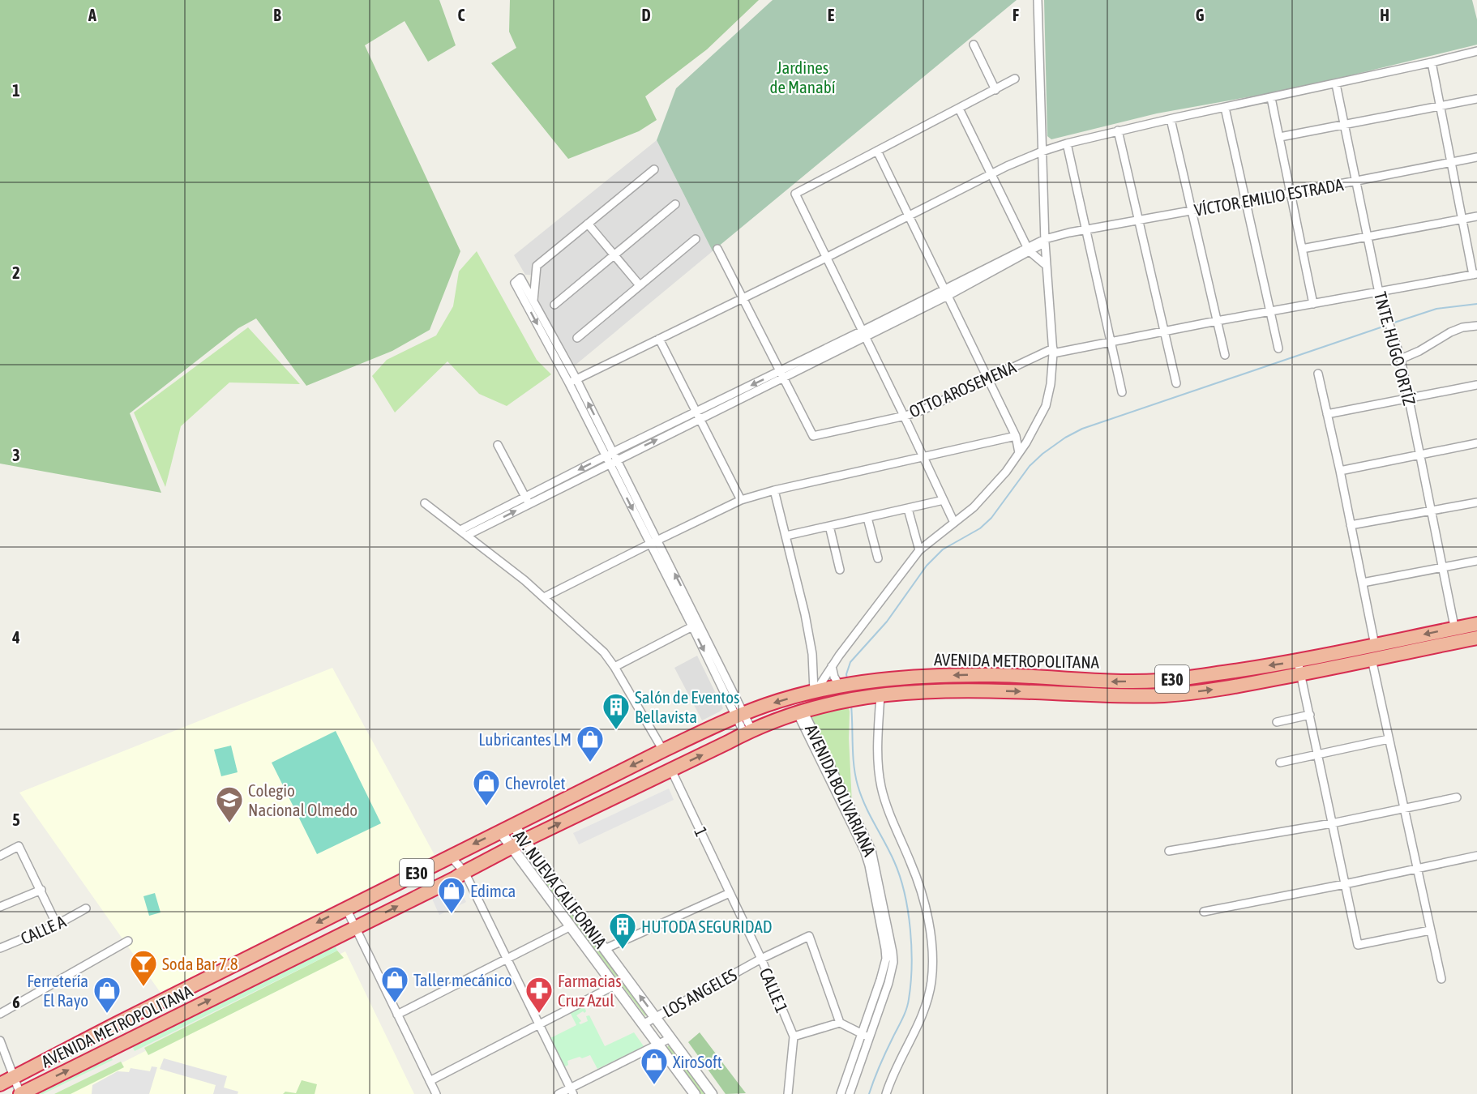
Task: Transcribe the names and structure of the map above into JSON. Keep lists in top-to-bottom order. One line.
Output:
{"streets":{"highway":["AVENIDA METROPOLITANA","E30"],"street":["VÍCTOR EMILIO ESTRADA","TNTE. HUGO ORTÍZ","OTTO AROSEMENA","AVENIDA BOLIVARIANA","1","AV. NUEVA CALIFORNIA","CALLE A","CALLE 1","LOS ANGELES"]},"crossings":[["VÍCTOR EMILIO ESTRADA","TNTE. HUGO ORTÍZ"],["VÍCTOR EMILIO ESTRADA","OTTO AROSEMENA"],["TNTE. HUGO ORTÍZ","OTTO AROSEMENA"],["TNTE. HUGO ORTÍZ","AVENIDA METROPOLITANA"],["TNTE. HUGO ORTÍZ","E30"],["AVENIDA METROPOLITANA","E30"],["AVENIDA METROPOLITANA","AV. NUEVA CALIFORNIA"],["E30","AVENIDA BOLIVARIANA"],["E30","1"],["E30","AV. NUEVA CALIFORNIA"],["1","CALLE 1"],["AV. NUEVA CALIFORNIA","LOS ANGELES"],["CALLE 1","LOS ANGELES"]],"parks":["Jardines de Manabí"],"places":{"building":["Salón de Eventos Bellavista","HUTODA SEGURIDAD"],"shop":["Lubricantes LM","Chevrolet","Edimca","Taller mecánico","Ferretería El Rayo","XiroSoft"],"school or university":["Colegio Nacional Olmedo"],"bar":["Soda Bar 7.8"],"pharmacy":["Farmacias Cruz Azul"]},"grid":{"columns":["A","B","C","D","E","F","G","H"],"rows":["1","2","3","4","5","6"]}}
